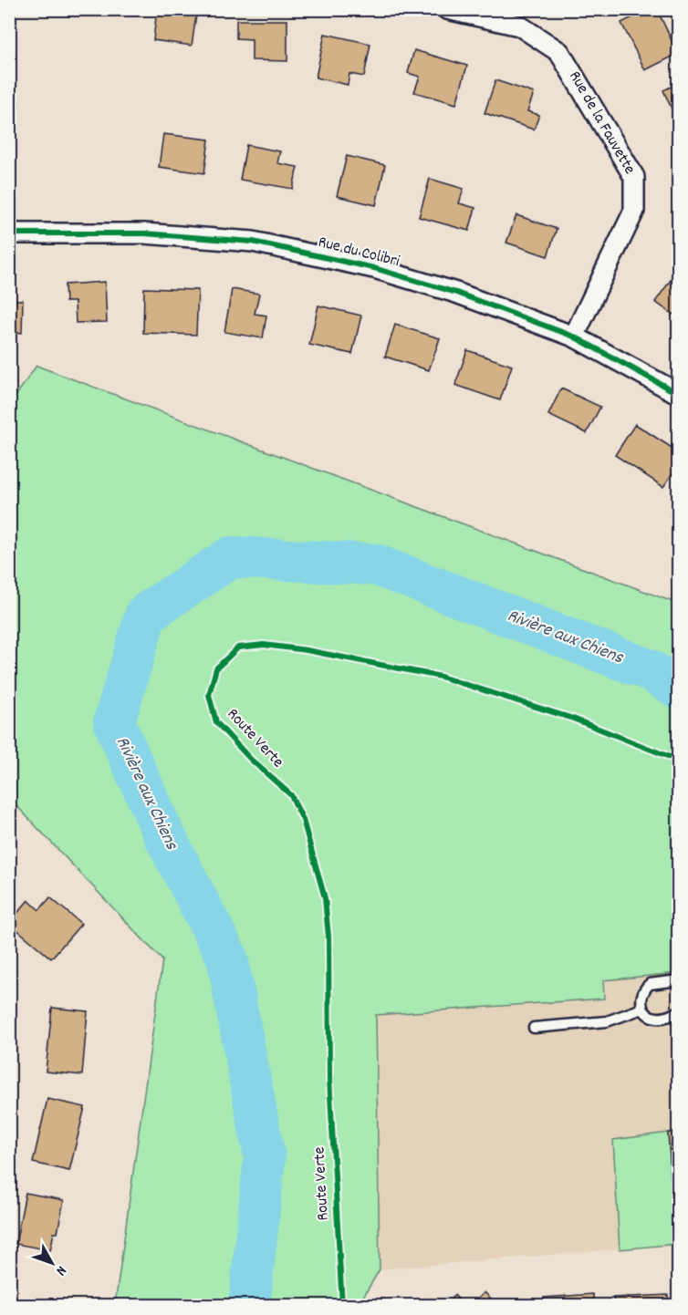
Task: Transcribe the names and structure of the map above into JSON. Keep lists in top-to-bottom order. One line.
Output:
{"streets":{"street":["Rue de la Fauvette","Rue du Colibri"],"cycle path":["Route Verte"]},"crossings":[["Rue de la Fauvette","Rue du Colibri"]],"water":["Rivière aux Chiens"],"north":"bottom right"}
